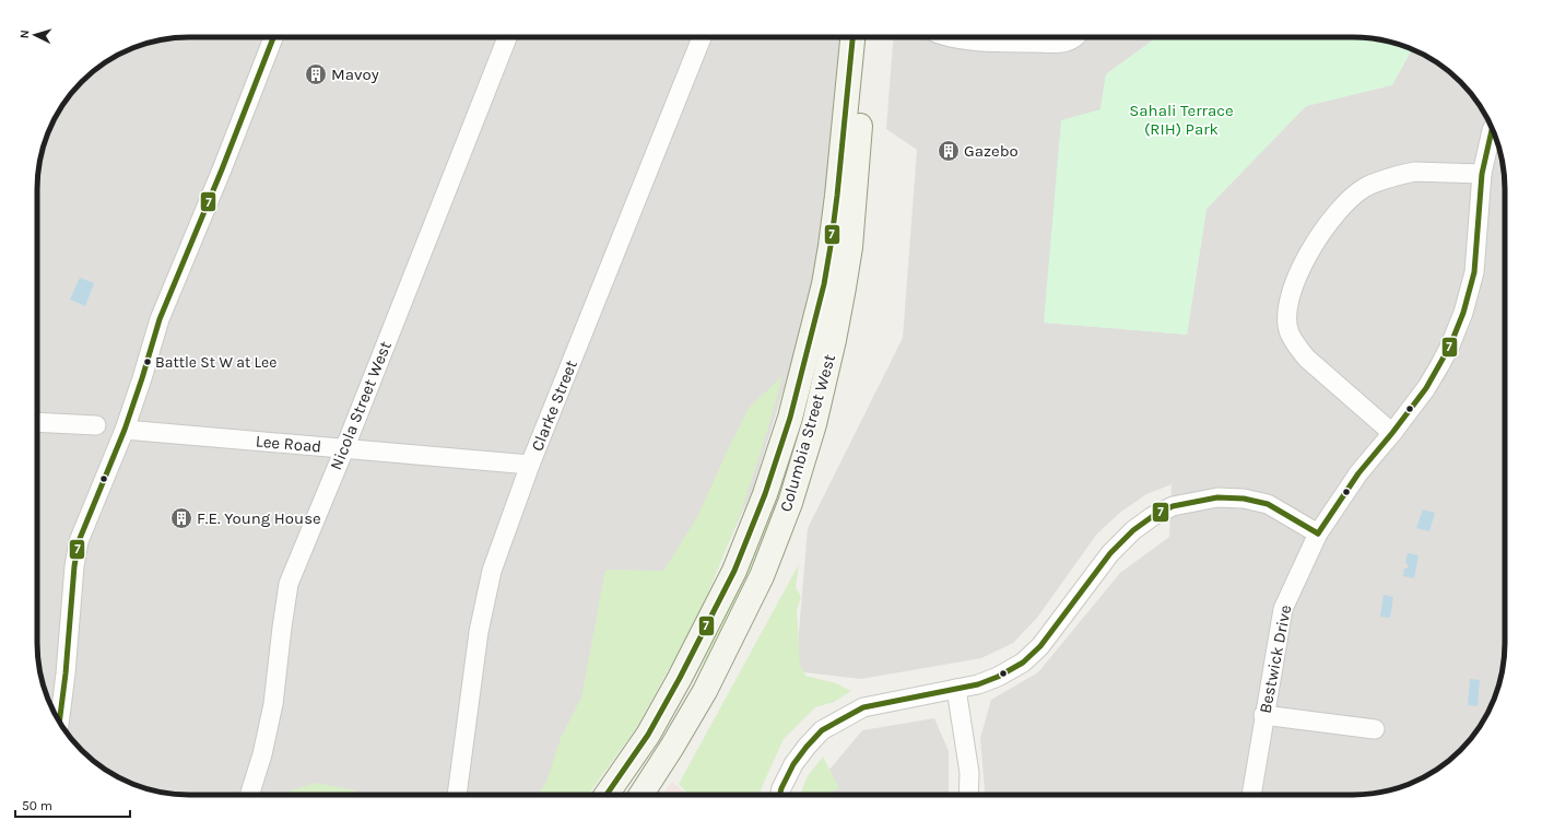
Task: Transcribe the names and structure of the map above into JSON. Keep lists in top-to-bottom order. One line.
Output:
{"streets":{"main road":["Columbia Street West"],"street":["Nicola Street West","Clarke Street","Lee Road","Bestwick Drive"]},"crossings":[["Nicola Street West","Lee Road"],["Clarke Street","Lee Road"]],"parks":["Sahali Terrace (RIH) Park"],"places":{"building":["Mavoy","Gazebo","F.E. Young House"],"other":["Battle St W at Lee"]},"lines":["transit line 7"],"scale_bar":"50 m","north":"left"}
